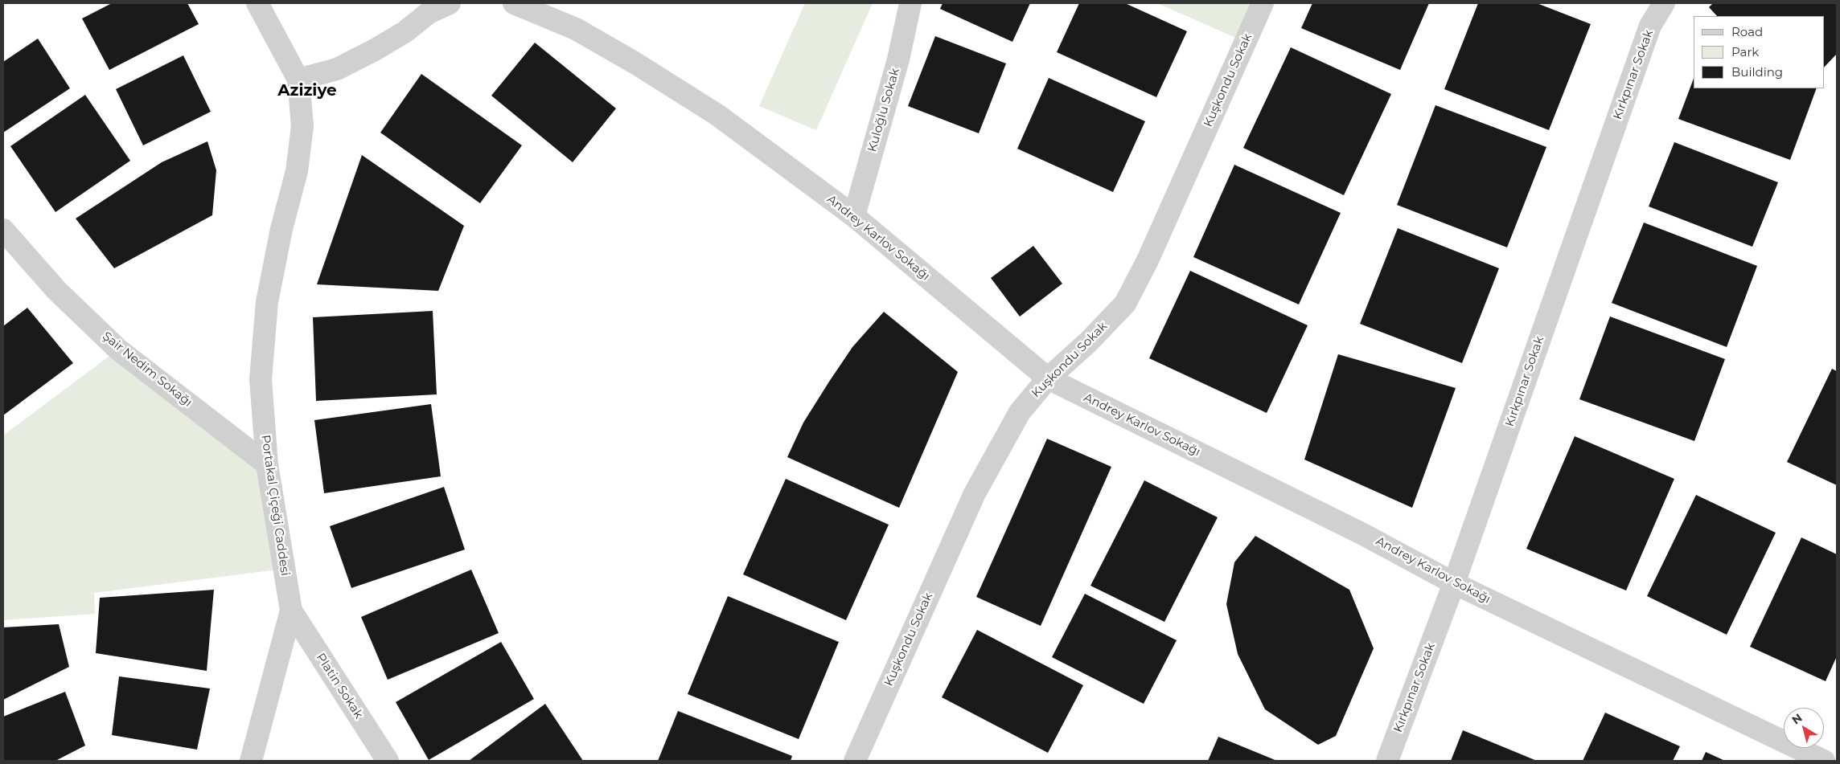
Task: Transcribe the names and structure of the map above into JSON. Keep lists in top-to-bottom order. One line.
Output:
{"streets":{"street":["Kırkpınar Sokak","Kuşkondu Sokak","Kuloğlu Sokak","Andrey Karlov Sokağı","Şair Nedim Sokağı","Portakal Çiçeği Caddesi","Platin Sokak"]},"crossings":[["Kırkpınar Sokak","Andrey Karlov Sokağı"],["Kuşkondu Sokak","Andrey Karlov Sokağı"],["Kuloğlu Sokak","Andrey Karlov Sokağı"],["Şair Nedim Sokağı","Portakal Çiçeği Caddesi"],["Portakal Çiçeği Caddesi","Platin Sokak"]],"districts":["Aziziye"],"legend":["Road","Park","Building"],"north":"top left"}
